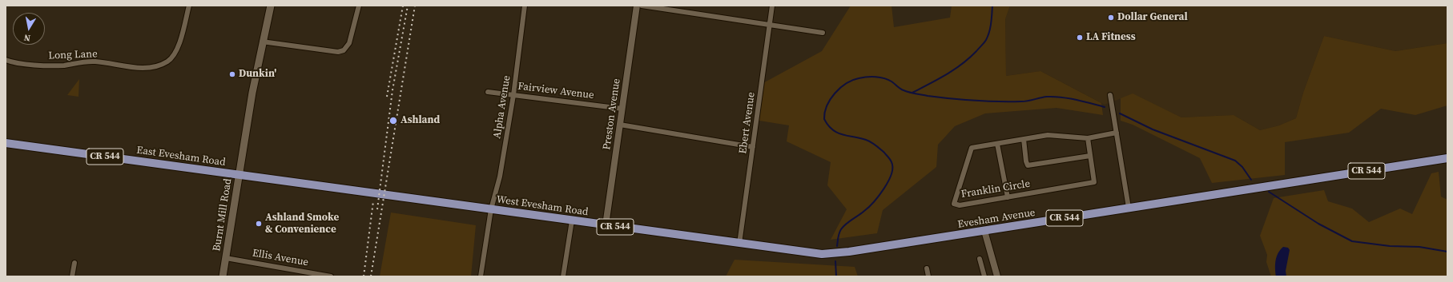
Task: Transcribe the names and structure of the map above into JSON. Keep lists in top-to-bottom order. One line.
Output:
{"streets":{"main road":["CR 544","East Evesham Road","West Evesham Road","Burnt Mill Road","Evesham Avenue"],"street":["Long Lane","Fairview Avenue","Alpha Avenue","Preston Avenue","Ebert Avenue","Franklin Circle","Ellis Avenue"]},"crossings":[["Fairview Avenue","Alpha Avenue"],["Fairview Avenue","Preston Avenue"],["Alpha Avenue","West Evesham Road"],["Preston Avenue","West Evesham Road"],["Ebert Avenue","West Evesham Road"],["East Evesham Road","West Evesham Road"],["East Evesham Road","Burnt Mill Road"],["West Evesham Road","Burnt Mill Road"],["West Evesham Road","Evesham Avenue"],["Burnt Mill Road","Ellis Avenue"]],"places":["Dollar General","LA Fitness","Dunkin'","Ashland","Ashland Smoke & Convenience"],"north":"bottom"}
